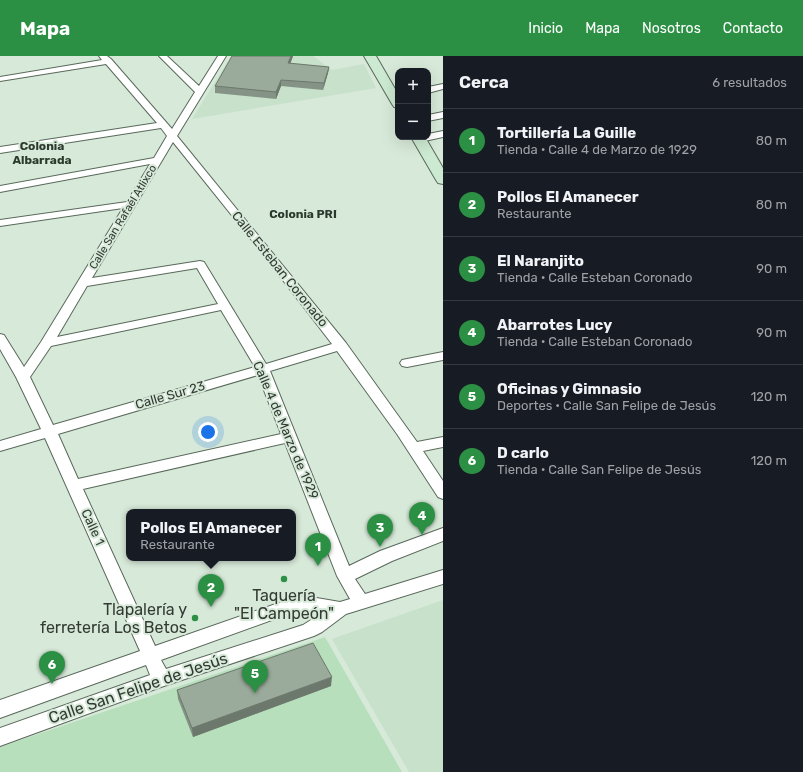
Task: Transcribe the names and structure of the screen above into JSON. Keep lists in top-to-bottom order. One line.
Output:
{"streets":{"street":["Calle San Rafaél Atlixco","Calle Esteban Coronado","Calle Sur 23","Calle 4 de Marzo de 1929","Calle 1","Calle San Felipe de Jesús"]},"crossings":[["Calle San Rafaél Atlixco","Calle Esteban Coronado"],["Calle San Rafaél Atlixco","Calle 4 de Marzo de 1929"],["Calle San Rafaél Atlixco","Calle 1"],["Calle Esteban Coronado","Calle Sur 23"],["Calle Sur 23","Calle 4 de Marzo de 1929"],["Calle Sur 23","Calle 1"],["Calle 4 de Marzo de 1929","Calle San Felipe de Jesús"],["Calle 1","Calle San Felipe de Jesús"]],"districts":["Colonia Albarrada","Colonia PRI"],"places":["Taquería \"El Campeón\"","Tlapalería y ferretería Los Betos"],"page":{"header":"Mapa","nav":["Inicio","Mapa","Nosotros","Contacto"],"heading":["Cerca","6 resultados"],"map_buttons":["+","−"],"list":[{"mark":"1","name":"Tortillería La Guille","note":"Tienda · Calle 4 de Marzo de 1929","value":"80 m"},{"mark":"2","name":"Pollos El Amanecer","note":"Restaurante","value":"80 m"},{"mark":"3","name":"El Naranjito","note":"Tienda · Calle Esteban Coronado","value":"90 m"},{"mark":"4","name":"Abarrotes Lucy","note":"Tienda · Calle Esteban Coronado","value":"90 m"},{"mark":"5","name":"Oficinas y Gimnasio","note":"Deportes · Calle San Felipe de Jesús","value":"120 m"},{"mark":"6","name":"D carlo","note":"Tienda · Calle San Felipe de Jesús","value":"120 m"}],"pins":["4","3","1","2","6","5"],"popup":["Pollos El Amanecer","Restaurante"]}}
